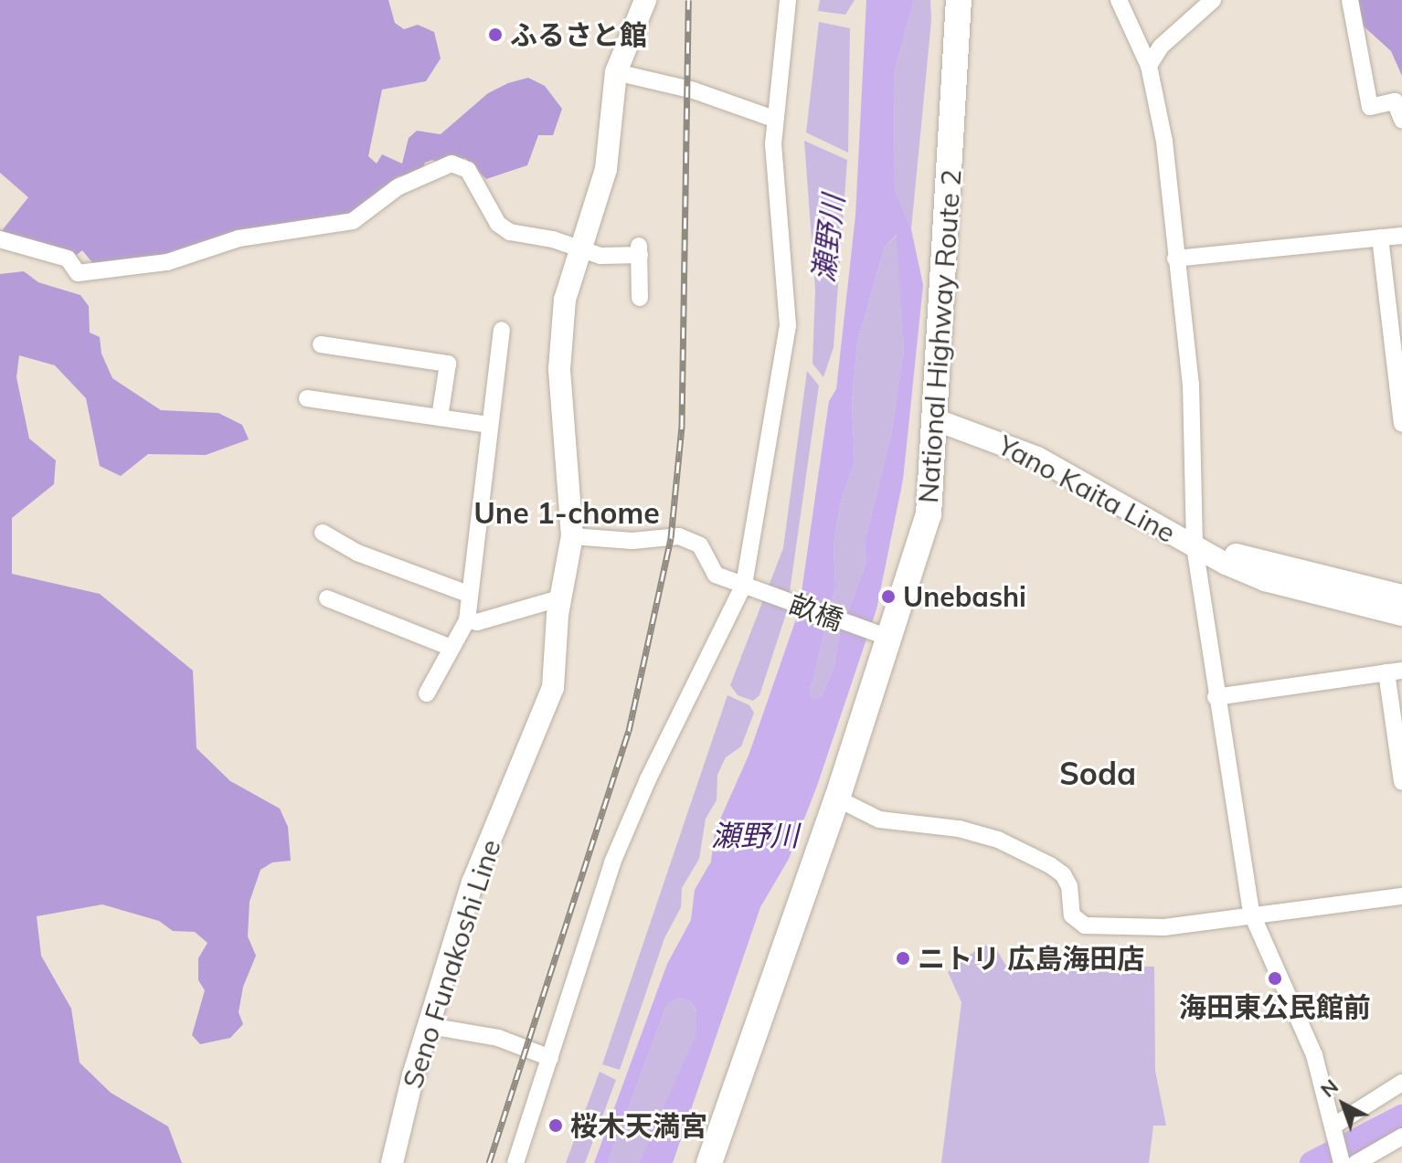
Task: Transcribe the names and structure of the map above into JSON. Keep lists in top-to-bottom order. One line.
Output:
{"streets":{"highway":["National Highway Route 2"],"main road":["Yano Kaita Line","Seno Funakoshi Line"],"street":["畝橋"]},"crossings":[["National Highway Route 2","Yano Kaita Line"],["National Highway Route 2","畝橋"],["畝橋","Seno Funakoshi Line"]],"districts":["Une 1-chome","Soda"],"water":["瀬野川"],"places":["ふるさと館","Unebashi","ニトリ 広島海田店","海田東公民館前","桜木天満宮"],"north":"top left"}
